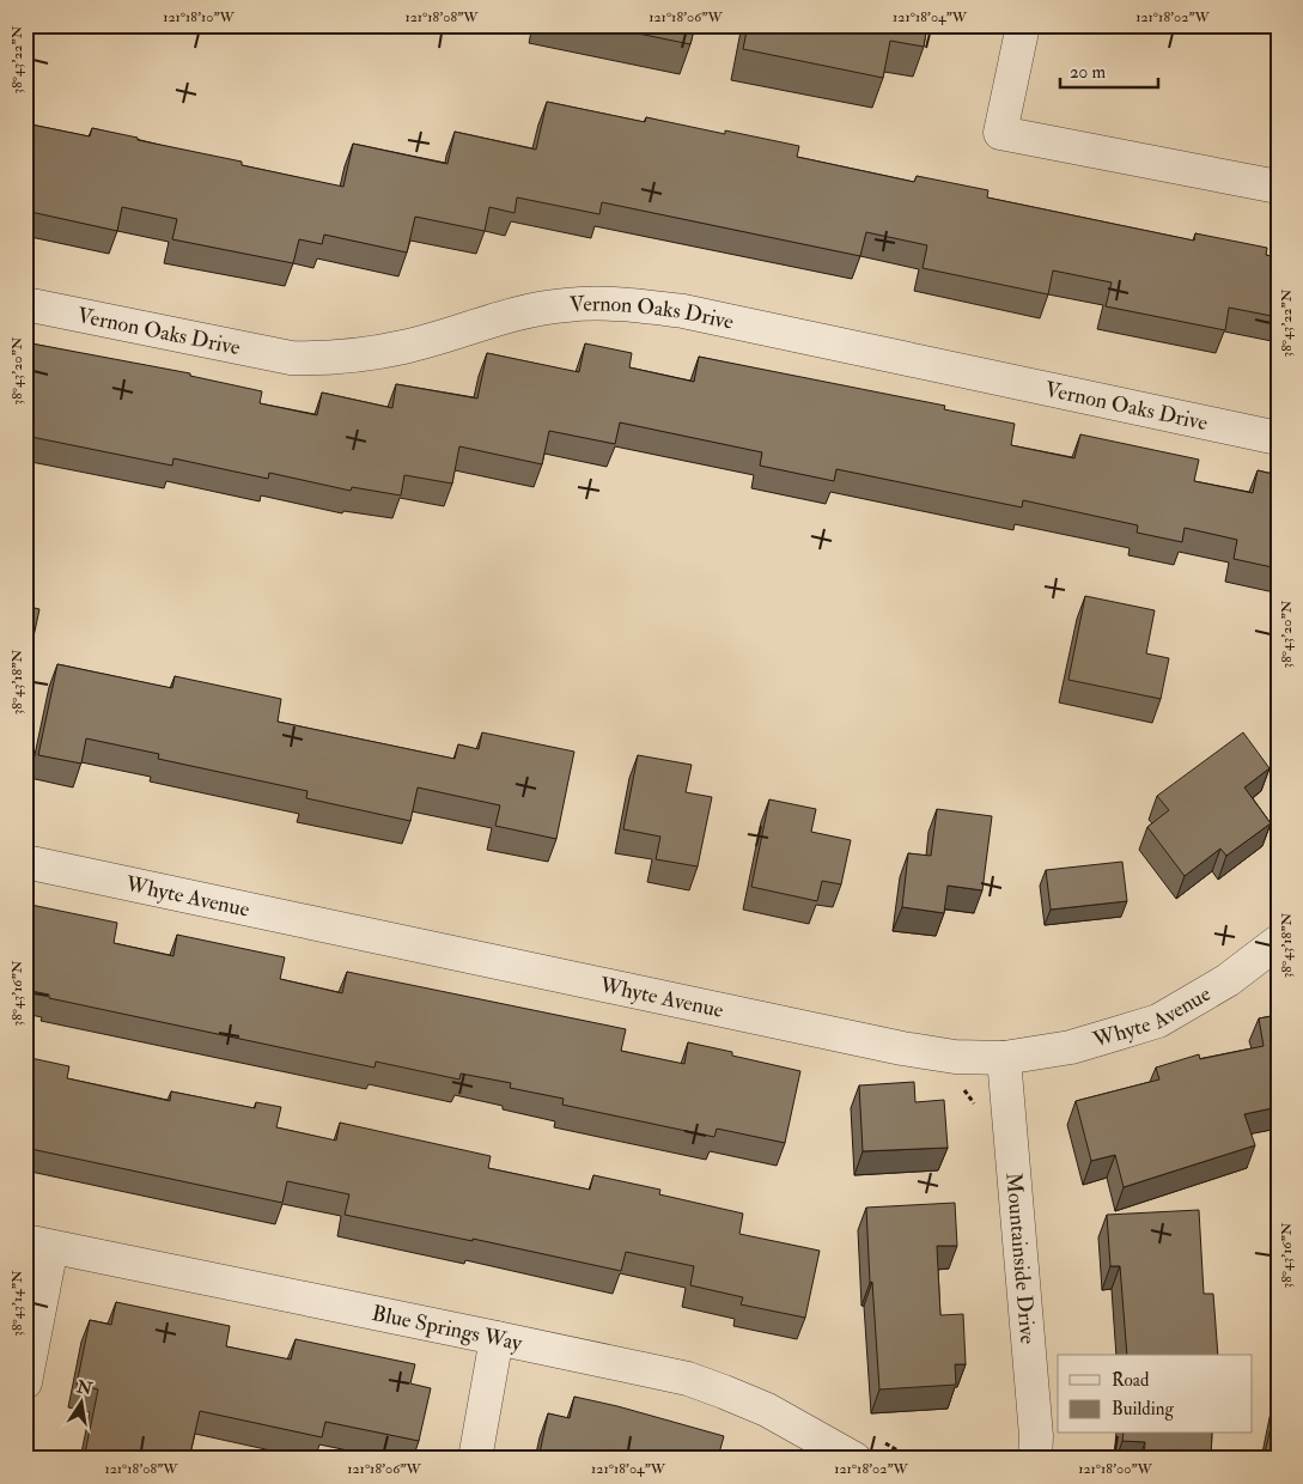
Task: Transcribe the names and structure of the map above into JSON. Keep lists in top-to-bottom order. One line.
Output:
{"streets":{"street":["Vernon Oaks Drive","Whyte Avenue","Mountainside Drive","Blue Springs Way"]},"crossings":[["Whyte Avenue","Mountainside Drive"]],"legend":["Road","Building"],"scale_bar":"20 m","north":"top","coordinates":["121°18'10\"W","121°18'08\"W","121°18'06\"W","121°18'04\"W","121°18'02\"W","38°43'22\"N","38°43'20\"N","38°43'18\"N","38°43'16\"N","38°43'14\"N","121°18'00\"W"]}
